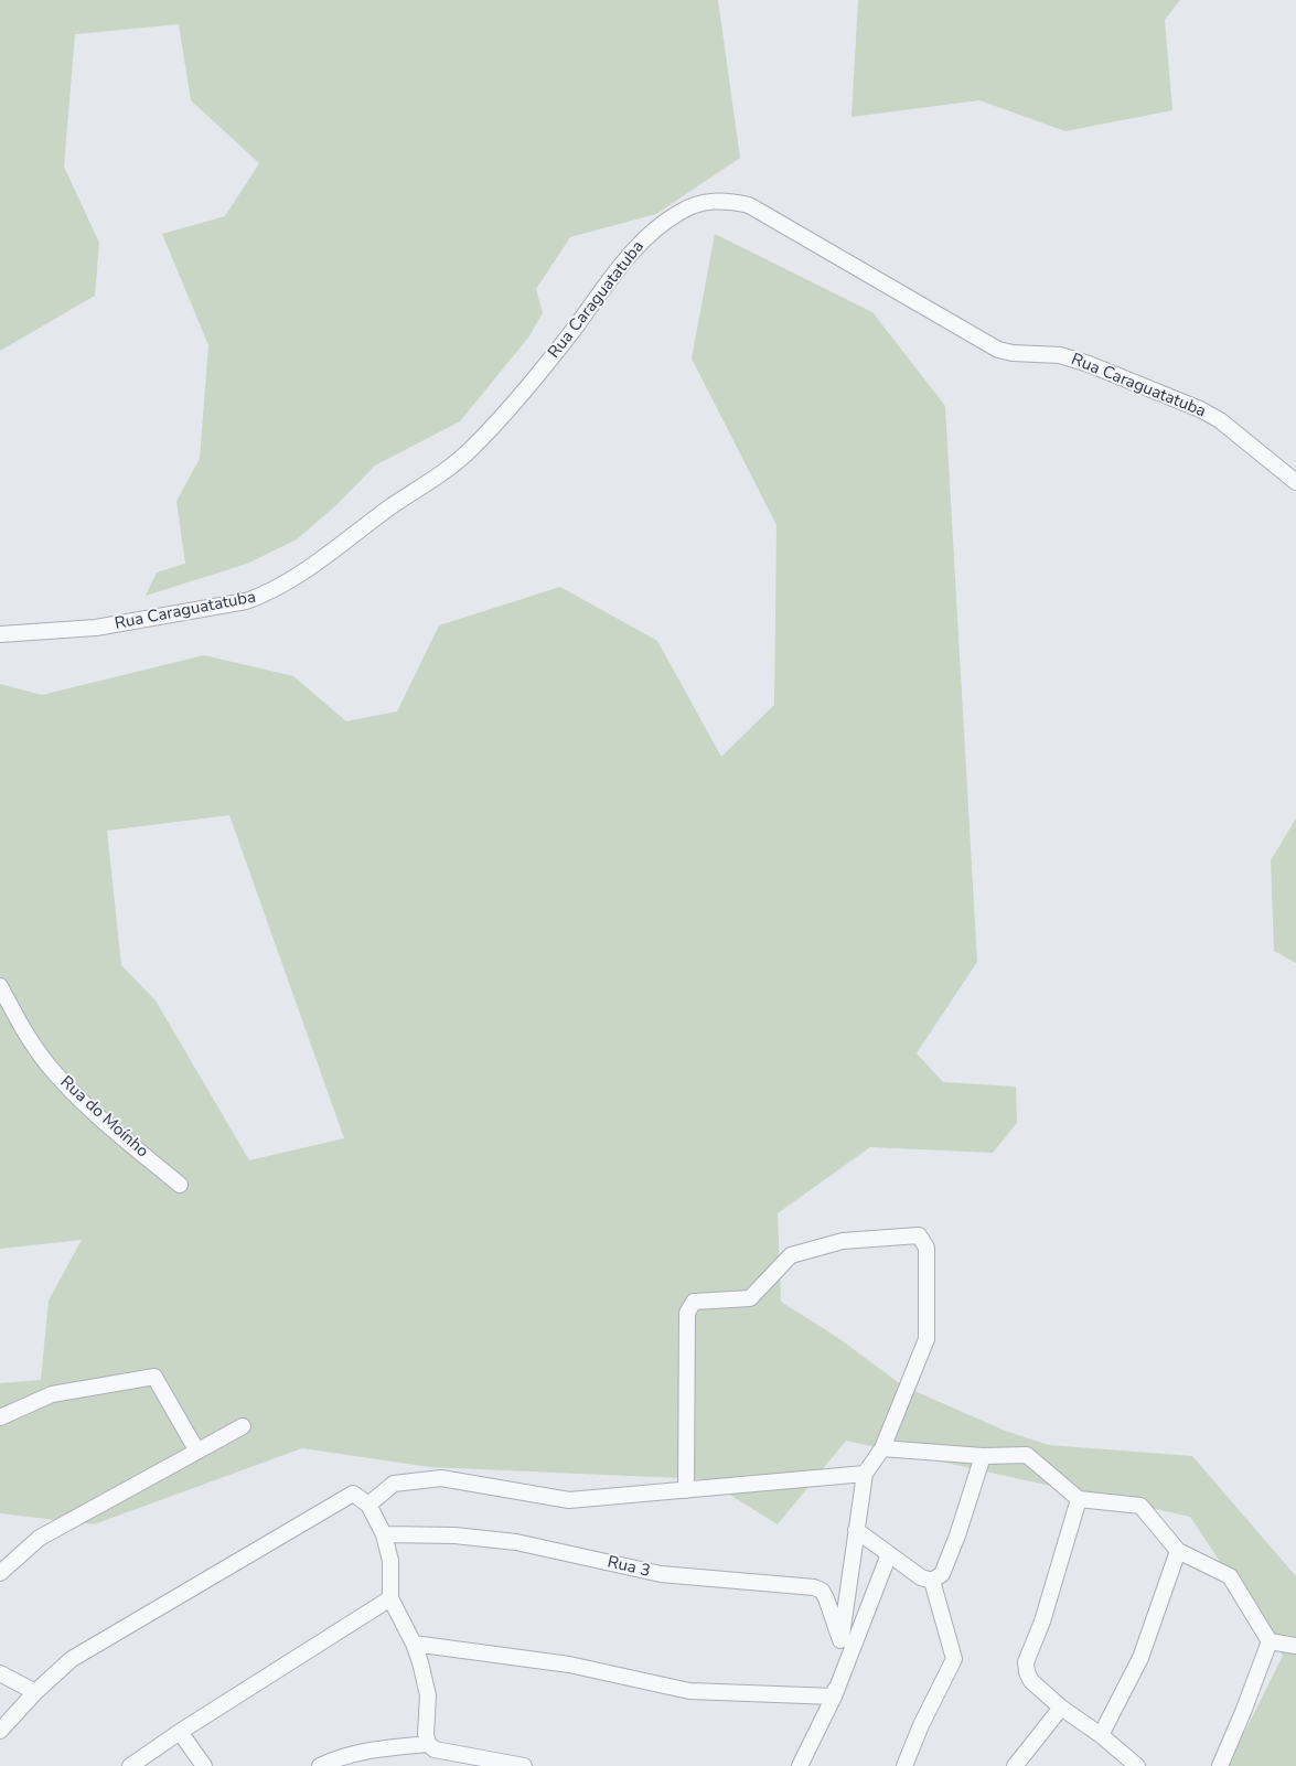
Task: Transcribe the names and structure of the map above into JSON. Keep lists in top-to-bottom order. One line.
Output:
{"streets":{"street":["Rua Caraguatatuba","Rua do Moínho","Rua 3"]}}
